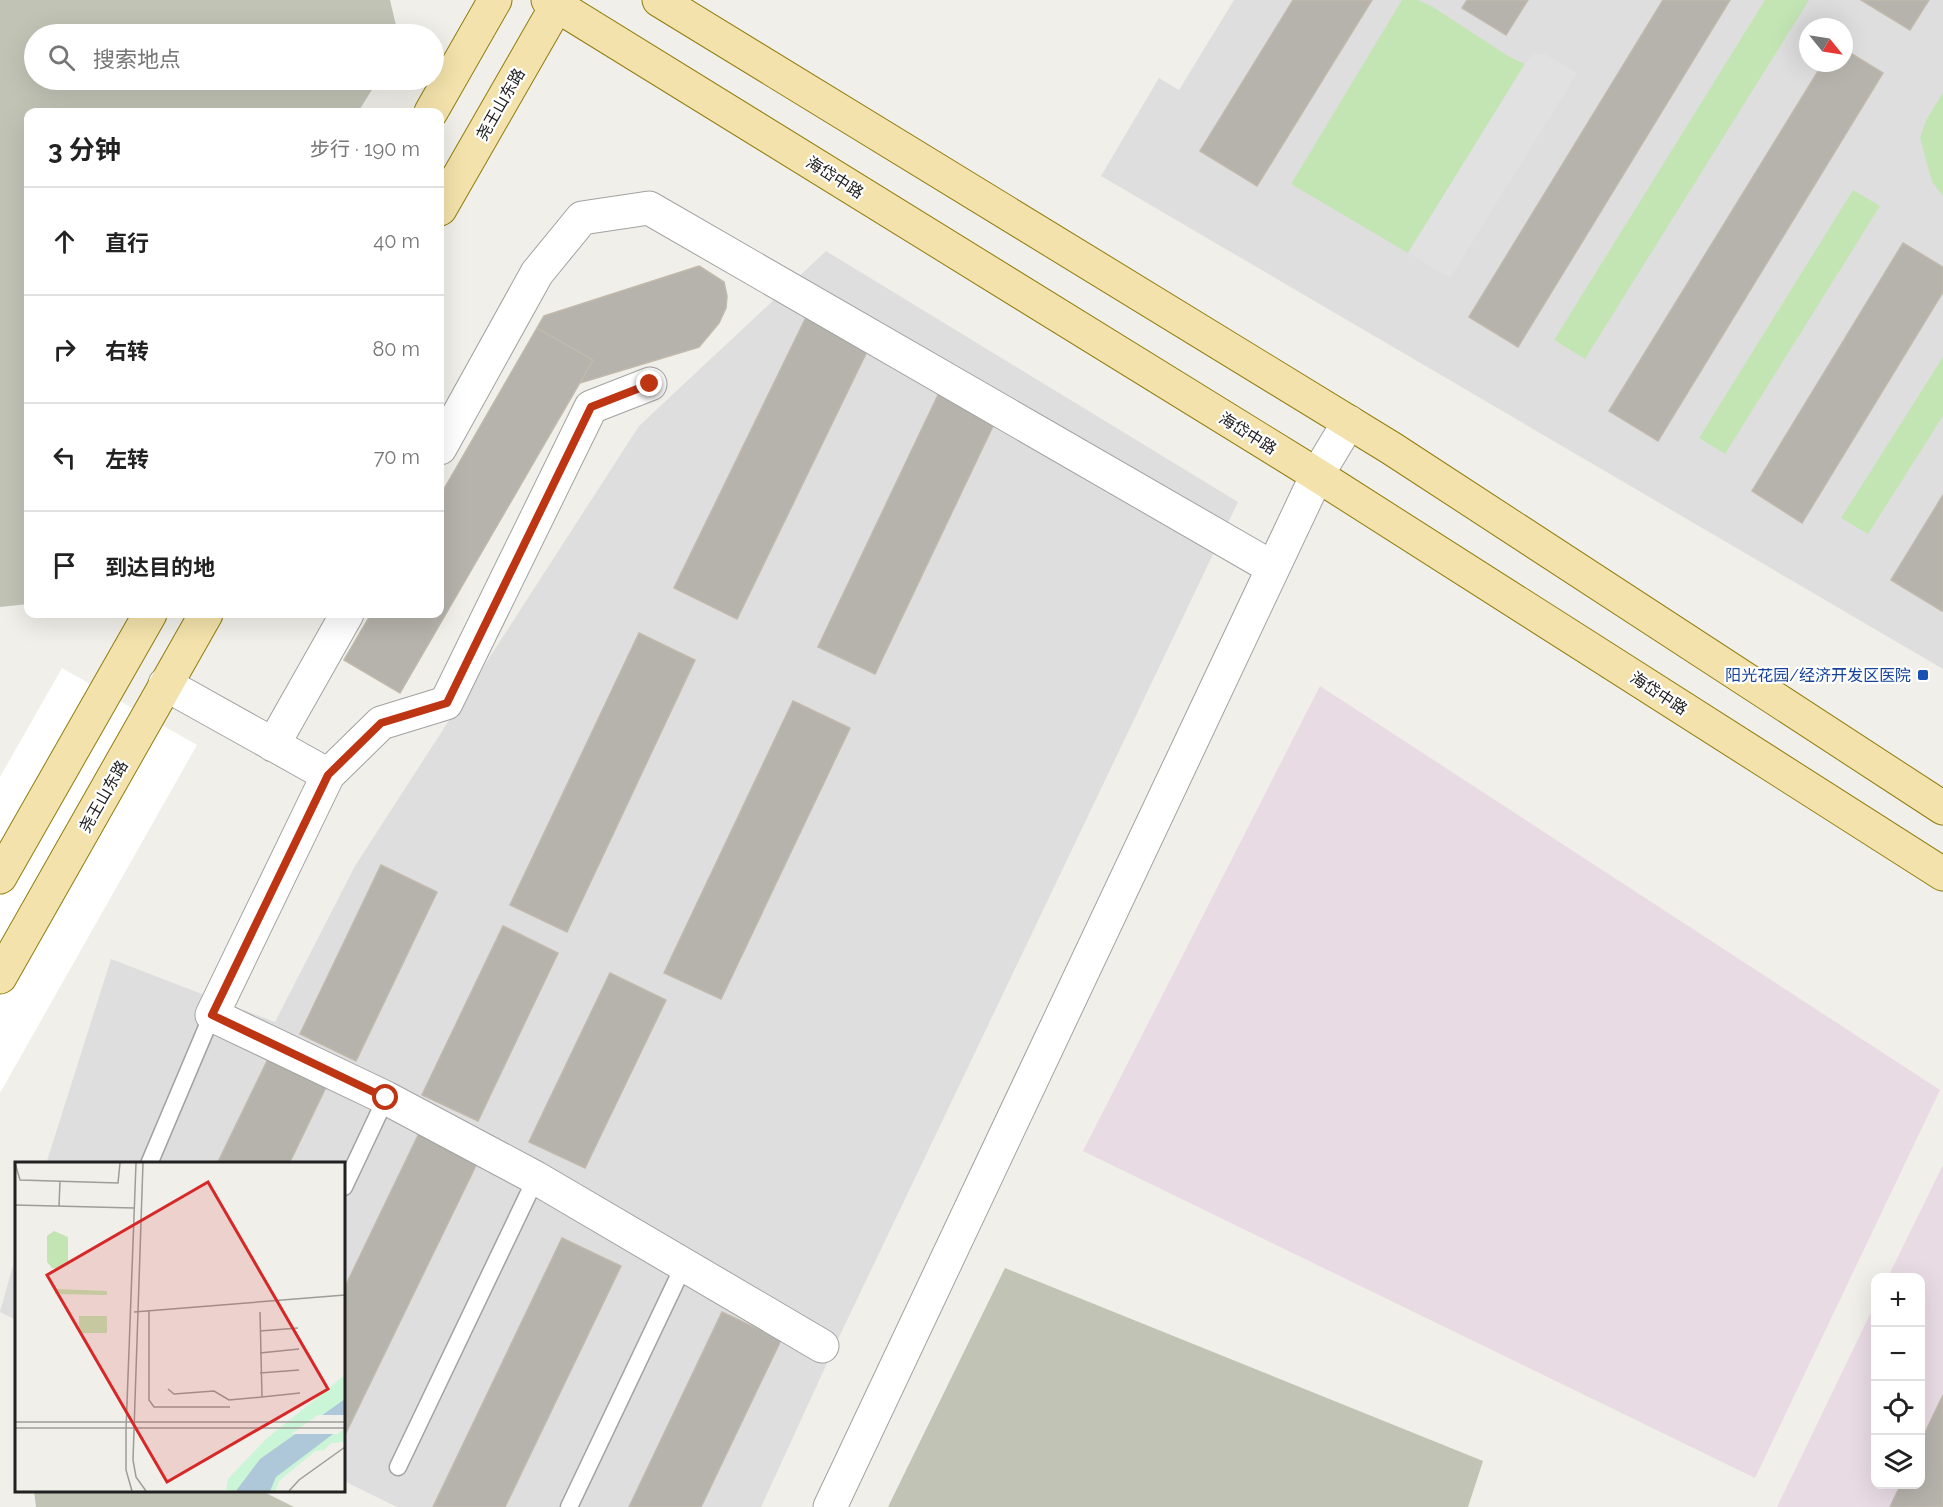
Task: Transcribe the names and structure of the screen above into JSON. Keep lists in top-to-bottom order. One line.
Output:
{"streets":{"main road":["尧王山东路","海岱中路"]},"crossings":[["尧王山东路","海岱中路"]],"places":{"transit":["阳光花园/经济开发区医院"]},"north":"bottom right","page":{"search":"搜索地点","heading":["3 分钟","步行 · 190 m"],"list":[["直行","40 m"],["右转","80 m"],["左转","70 m"],"到达目的地"],"map_buttons":["+","−"]}}
